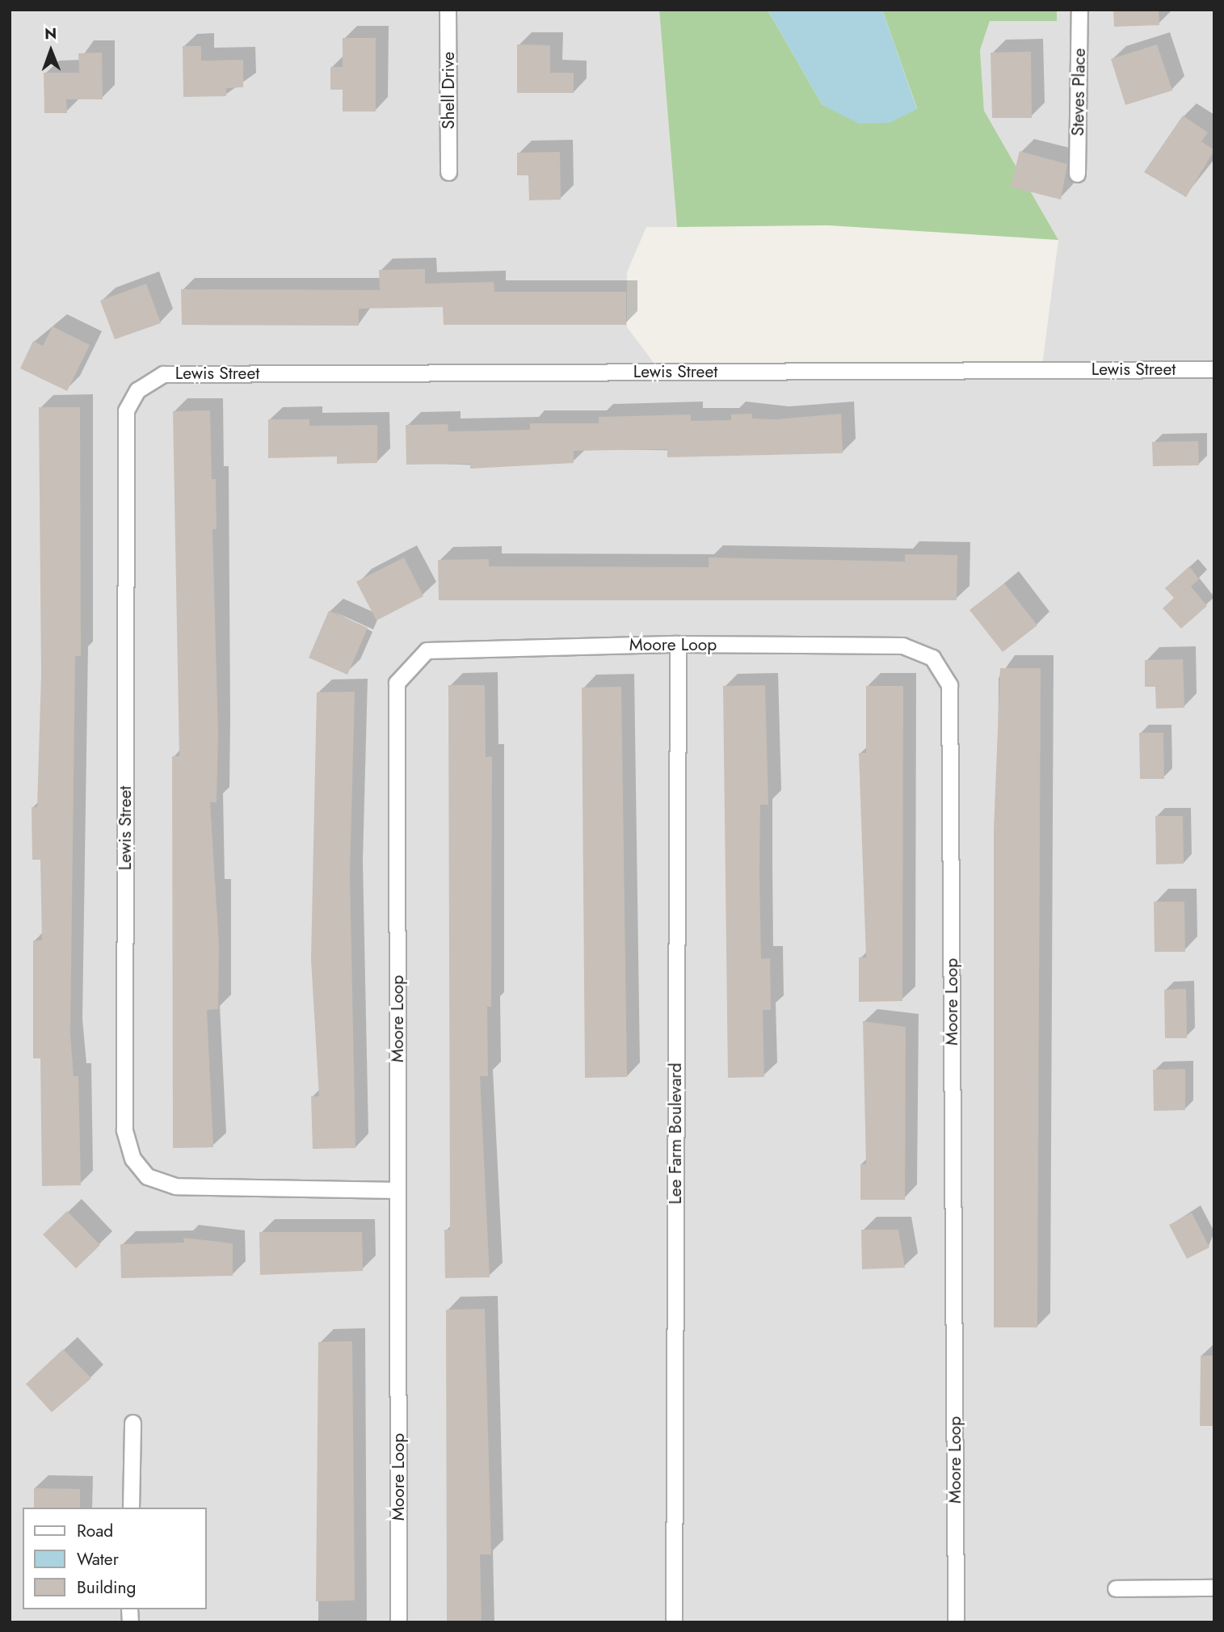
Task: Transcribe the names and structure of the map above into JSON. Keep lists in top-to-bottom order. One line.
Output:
{"streets":{"street":["Shell Drive","Steves Place","Lewis Street","Moore Loop","Lee Farm Boulevard"]},"crossings":[["Lewis Street","Moore Loop"],["Moore Loop","Lee Farm Boulevard"]],"legend":["Road","Water","Building"],"north":"top"}
